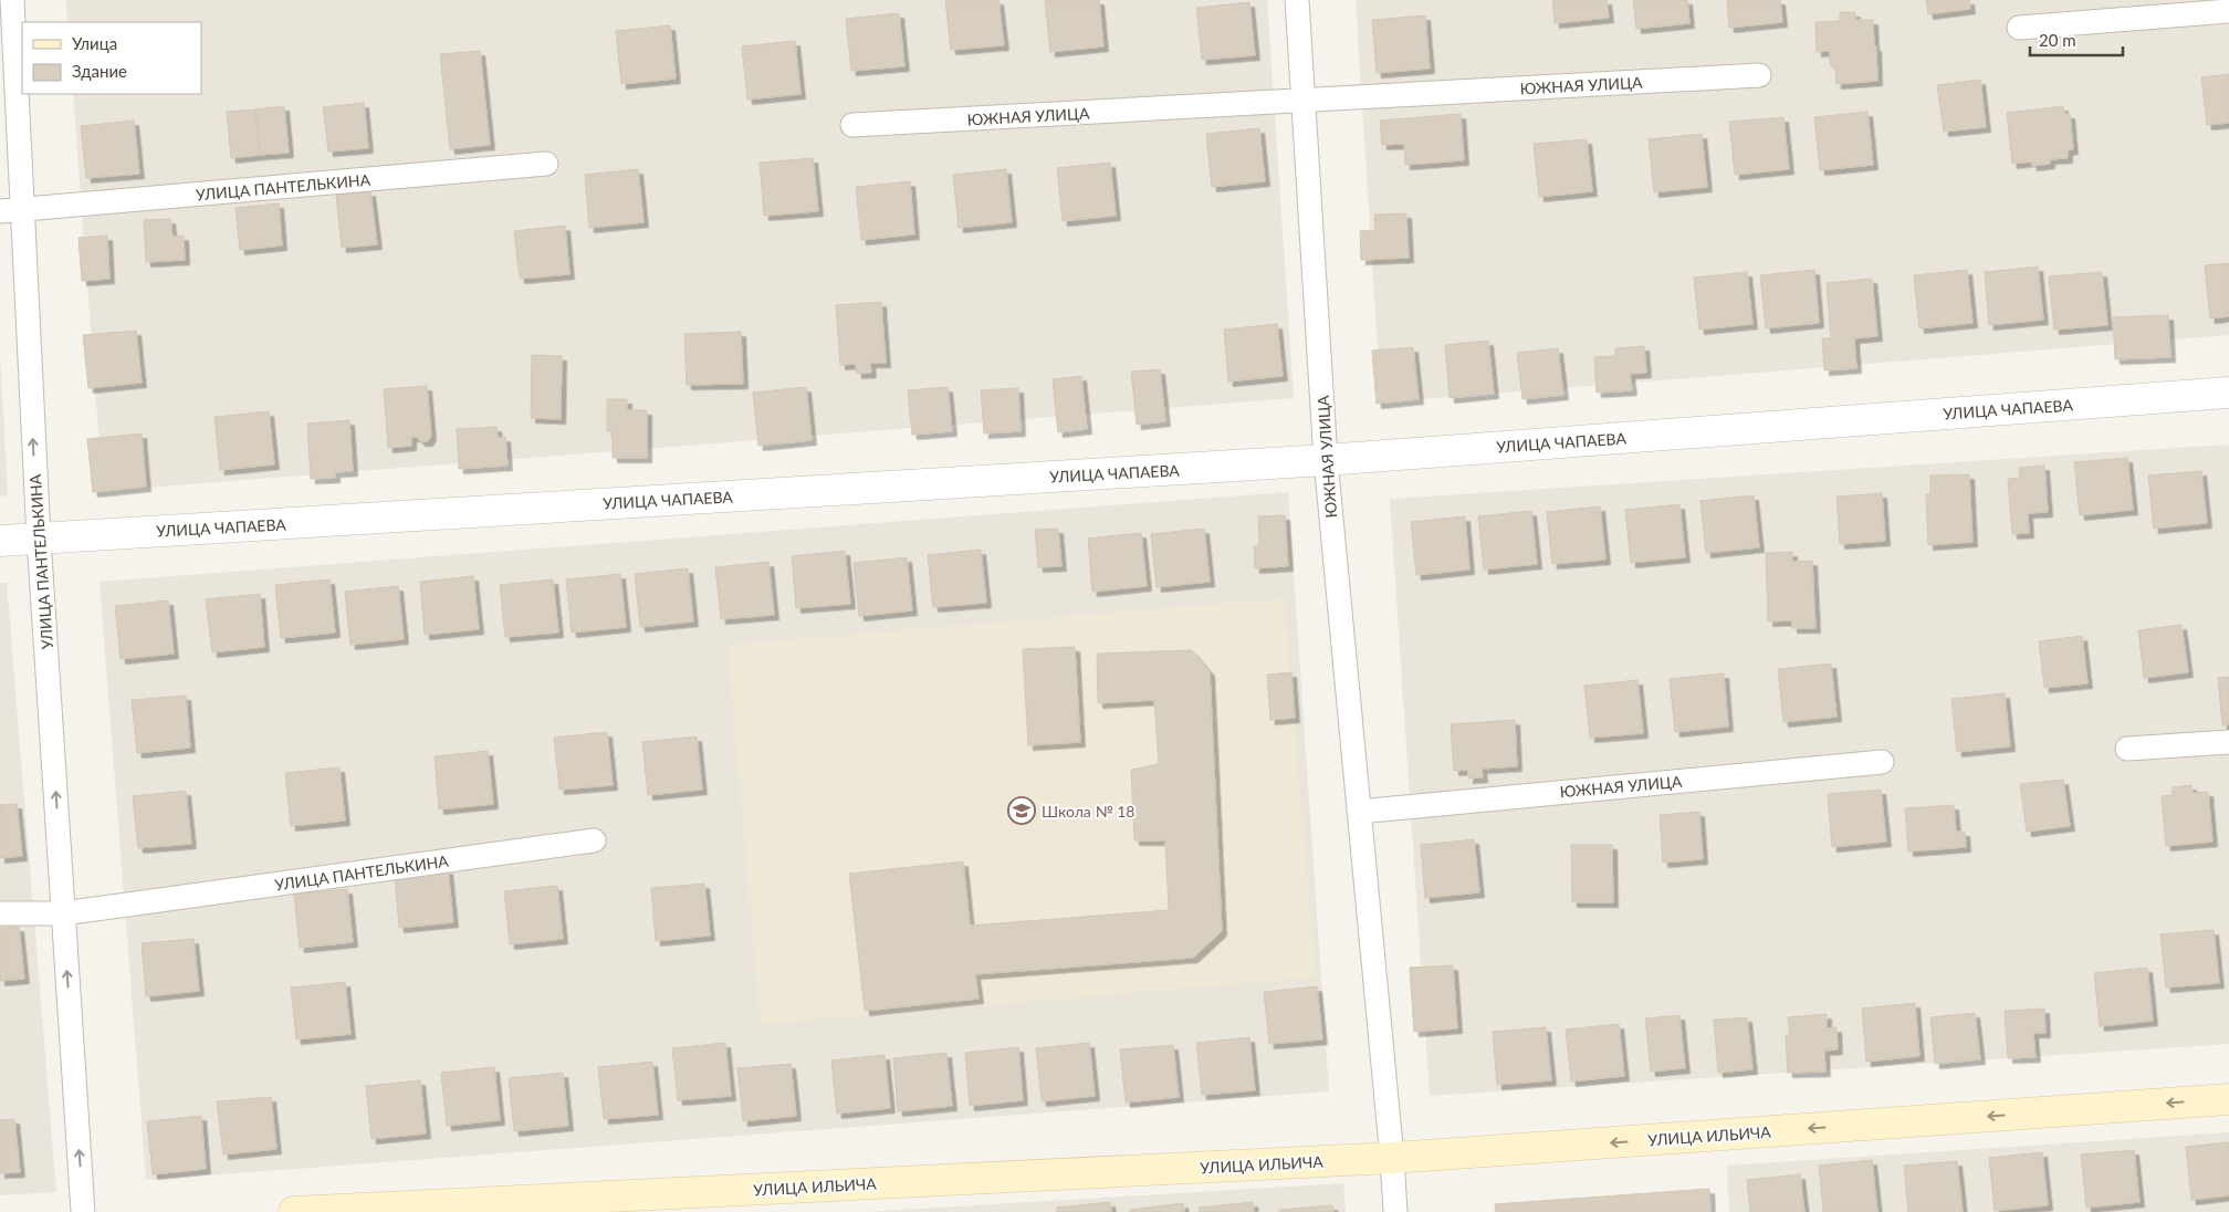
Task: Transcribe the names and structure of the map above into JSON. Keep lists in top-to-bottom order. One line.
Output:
{"streets":{"main road":["УЛИЦА ИЛЬИЧА"],"street":["ЮЖНАЯ УЛИЦА","УЛИЦА ПАНТЕЛЬКИНА","УЛИЦА ЧАПАЕВА"]},"crossings":[["ЮЖНАЯ УЛИЦА","УЛИЦА ЧАПАЕВА"],["ЮЖНАЯ УЛИЦА","УЛИЦА ИЛЬИЧА"],["УЛИЦА ПАНТЕЛЬКИНА","УЛИЦА ЧАПАЕВА"]],"one_way":["УЛИЦА ПАНТЕЛЬКИНА","УЛИЦА ИЛЬИЧА"],"places":{"school or university":["Школа № 18"]},"legend":["Улица","Здание"],"scale_bar":"20 m"}
